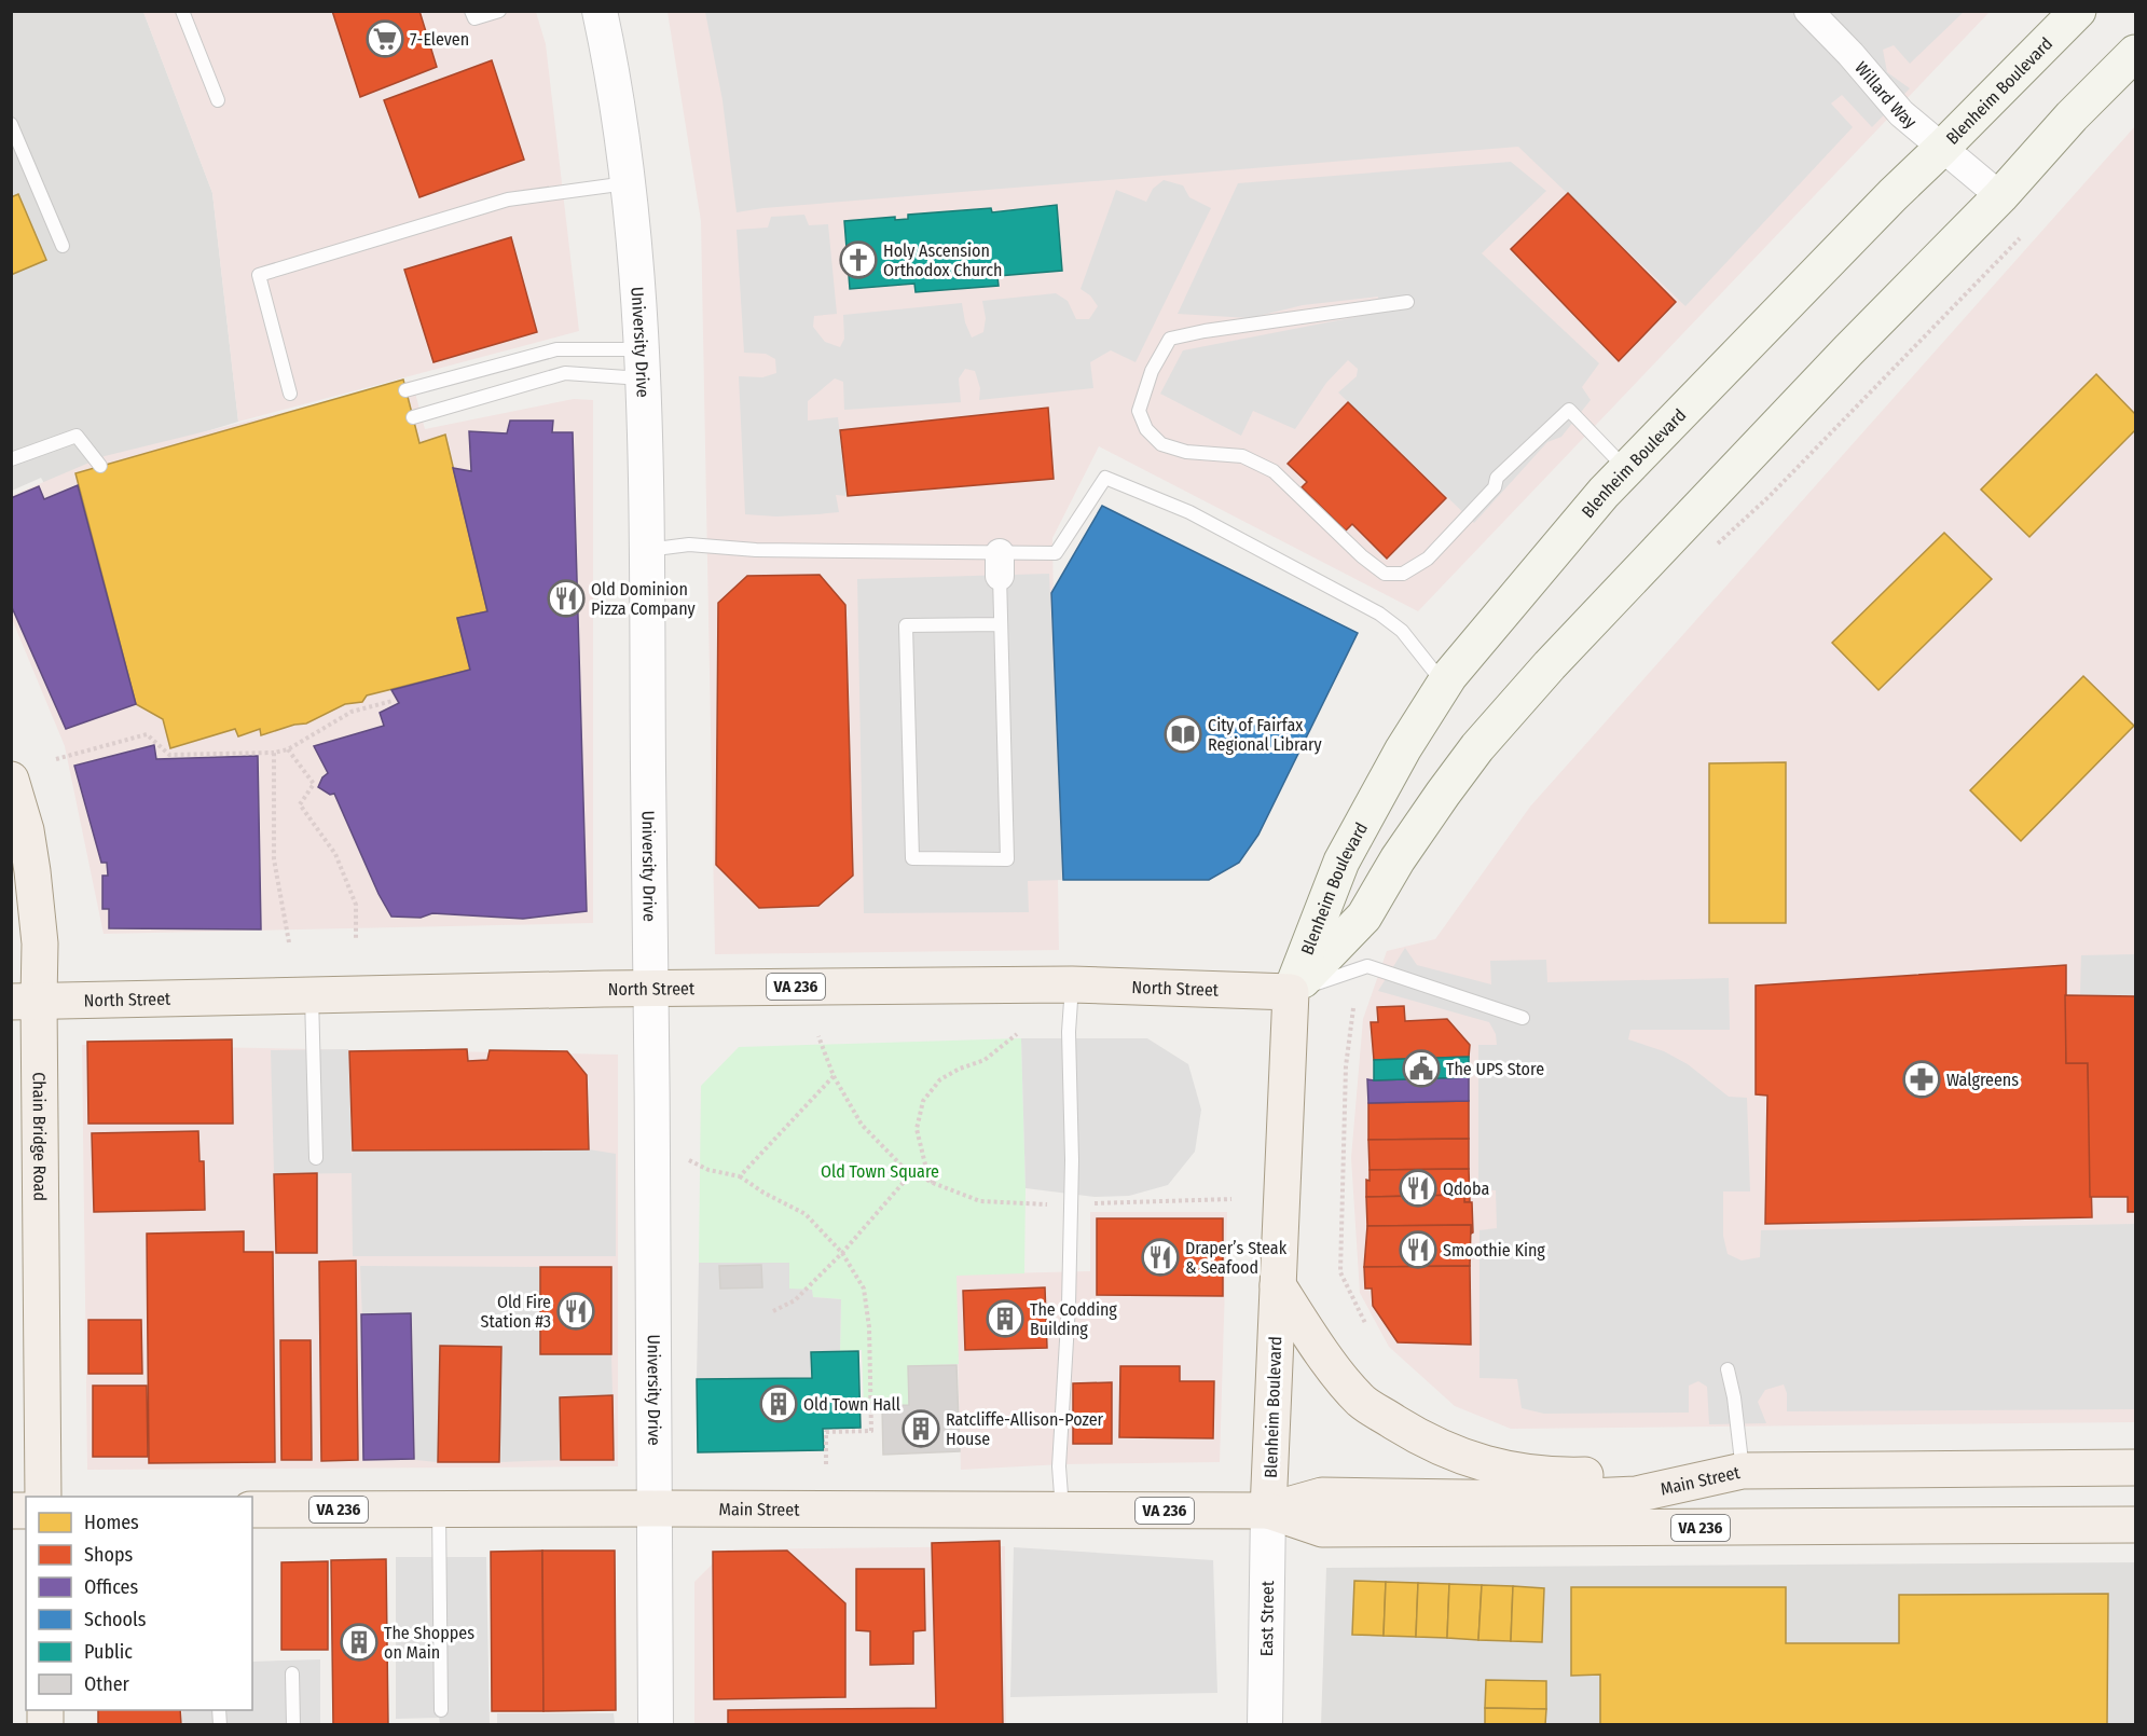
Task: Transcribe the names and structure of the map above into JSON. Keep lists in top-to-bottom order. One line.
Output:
{"streets":{"main road":["Blenheim Boulevard","VA 236","North Street","Chain Bridge Road","Main Street"],"street":["Willard Way","University Drive","East Street"]},"crossings":[["Blenheim Boulevard","Willard Way"],["Blenheim Boulevard","North Street"],["Blenheim Boulevard","Main Street"],["Blenheim Boulevard","East Street"],["University Drive","North Street"],["University Drive","Main Street"],["North Street","Chain Bridge Road"],["Main Street","East Street"]],"parks":["Old Town Square"],"places":{"supermarket":["7-Eleven"],"church":["Holy Ascension Orthodox Church"],"restaurant":["Old Dominion Pizza Company","Qdoba","Smoothie King","Draper’s Steak & Seafood","Old Fire Station #3"],"library":["City of Fairfax Regional Library"],"public building":["The UPS Store"],"pharmacy":["Walgreens"],"building":["The Codding Building","Old Town Hall","Ratcliffe-Allison-Pozer House","The Shoppes on Main"]},"legend":["Homes","Shops","Offices","Schools","Public","Other"]}
